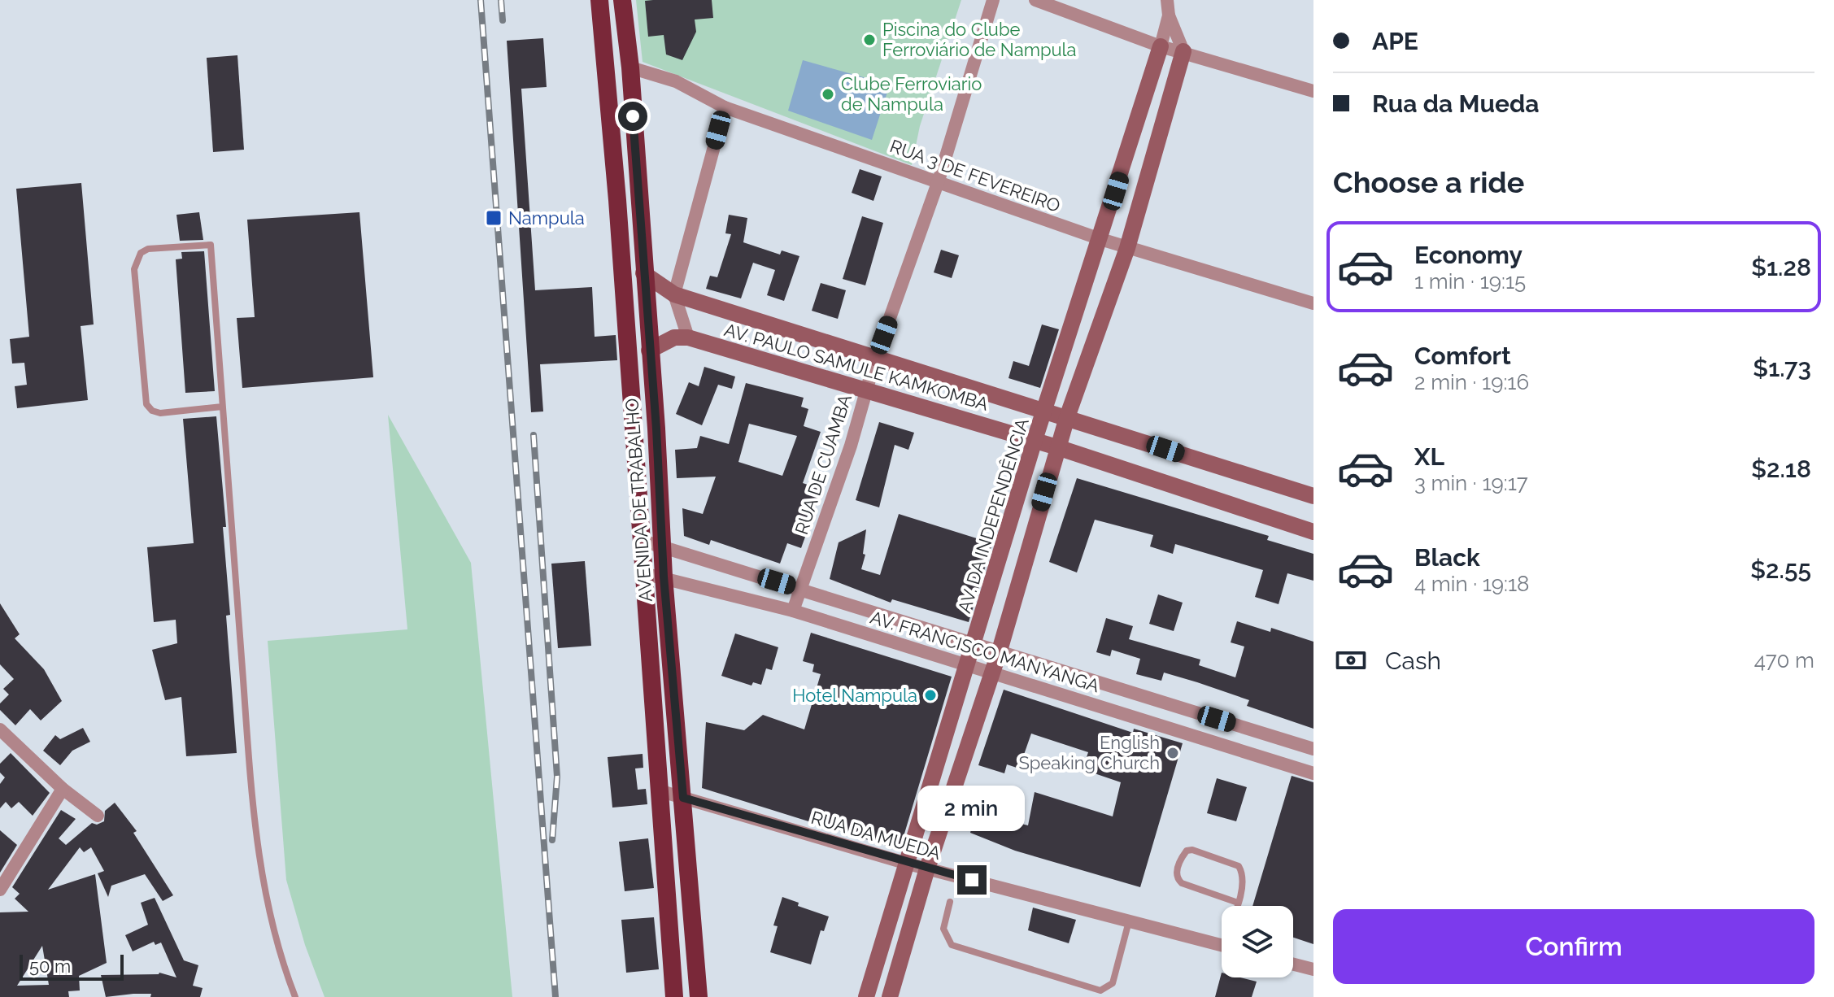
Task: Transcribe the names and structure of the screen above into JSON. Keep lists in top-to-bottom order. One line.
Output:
{"streets":{"highway":["AVENIDA DE TRABALHO"],"main road":["AV. PAULO SAMULE KAMKOMBA","AV. DA INDEPENDÊNCIA"],"street":["RUA 3 DE FEVEREIRO","RUA DE CUAMBA","AV. FRANCISCO MANYANGA","RUA DA MUEDA"]},"crossings":[["RUA 3 DE FEVEREIRO","RUA DE CUAMBA"],["RUA 3 DE FEVEREIRO","AVENIDA DE TRABALHO"],["RUA 3 DE FEVEREIRO","AV. DA INDEPENDÊNCIA"],["AV. PAULO SAMULE KAMKOMBA","RUA DE CUAMBA"],["AV. PAULO SAMULE KAMKOMBA","AVENIDA DE TRABALHO"],["AV. PAULO SAMULE KAMKOMBA","AV. DA INDEPENDÊNCIA"],["RUA DE CUAMBA","AV. FRANCISCO MANYANGA"],["AVENIDA DE TRABALHO","AV. FRANCISCO MANYANGA"],["AVENIDA DE TRABALHO","RUA DA MUEDA"],["AV. DA INDEPENDÊNCIA","AV. FRANCISCO MANYANGA"],["AV. DA INDEPENDÊNCIA","RUA DA MUEDA"]],"places":{"other":["Piscina do Clube Ferroviário de Nampula","Clube Ferroviario de Nampula","Hotel Nampula","English Speaking Church"],"transit":["Nampula"]},"scale_bar":"50 m","page":{"banner":["APE","Rua da Mueda"],"heading":"Choose a ride","list":[{"name":"Economy","note":"1 min · 19:15","value":"$1.28"},{"name":"Comfort","note":"2 min · 19:16","value":"$1.73"},{"name":"XL","note":"3 min · 19:17","value":"$2.18"},{"name":"Black","note":"4 min · 19:18","value":"$2.55"}],"pay":["Cash","470 m"],"bubble":"2 min","buttons":"Confirm","scale":"50 m"}}
